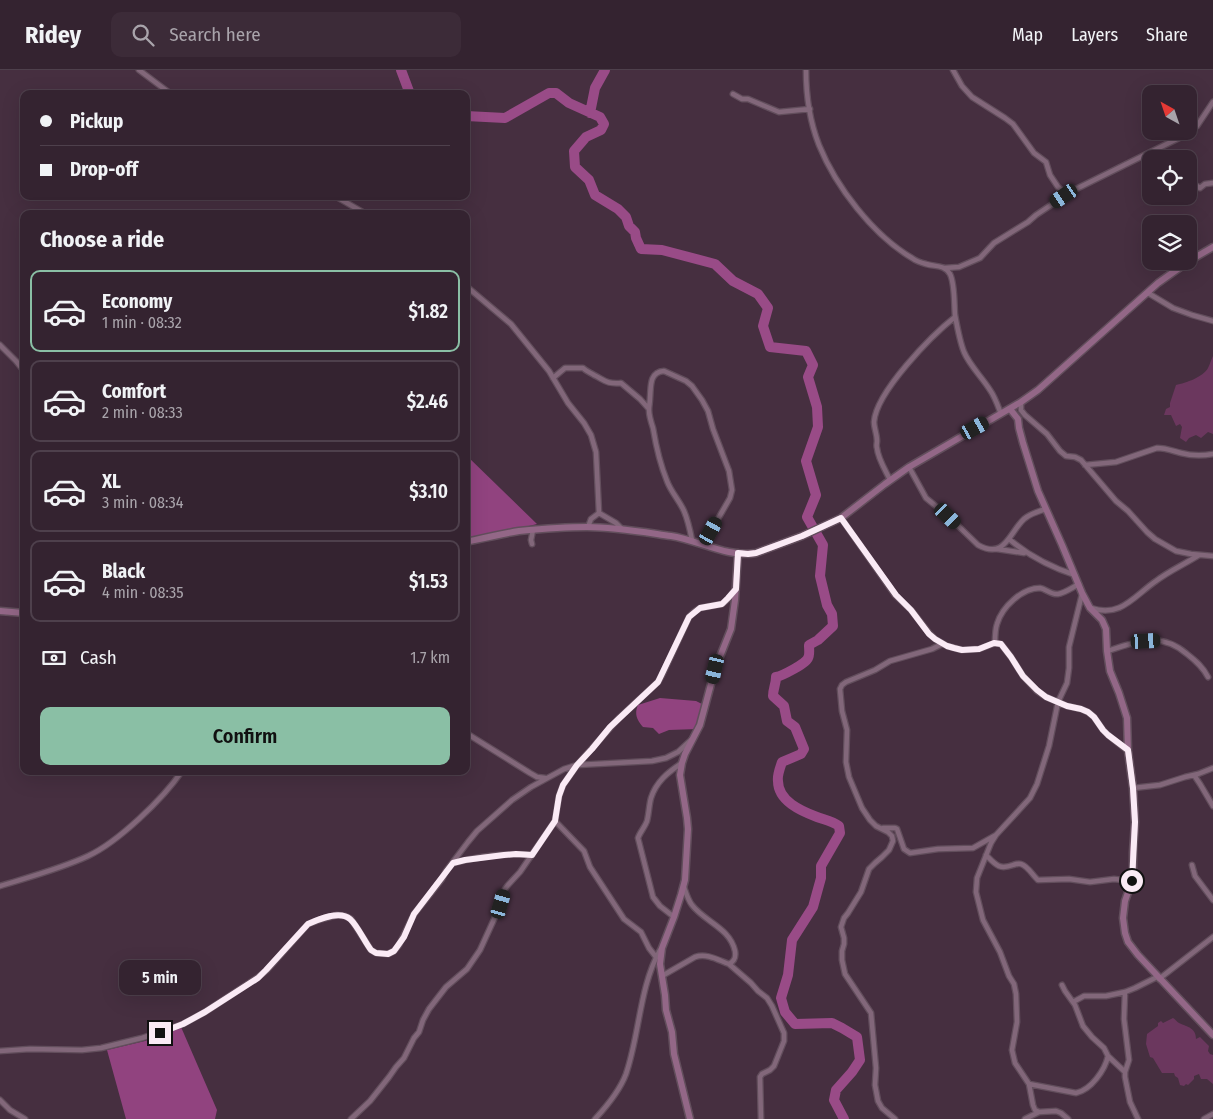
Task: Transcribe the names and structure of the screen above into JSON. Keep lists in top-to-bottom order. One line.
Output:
{"north":"top left","page":{"header":"Ridey","search":"Search here","nav":["Map","Layers","Share"],"banner":["Pickup","Drop-off"],"heading":"Choose a ride","list":[{"name":"Economy","note":"1 min · 08:32","value":"$1.82"},{"name":"Comfort","note":"2 min · 08:33","value":"$2.46"},{"name":"XL","note":"3 min · 08:34","value":"$3.10"},{"name":"Black","note":"4 min · 08:35","value":"$1.53"}],"pay":["Cash","1.7 km"],"buttons":"Confirm","bubble":"5 min"}}
